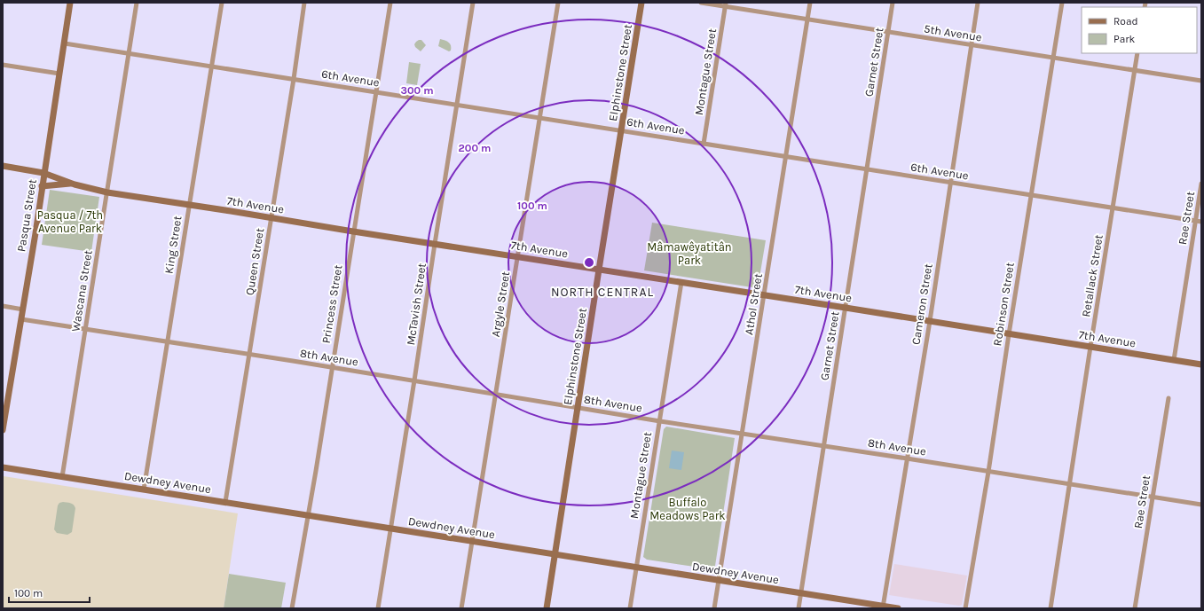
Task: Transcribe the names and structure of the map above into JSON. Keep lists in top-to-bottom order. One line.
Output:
{"streets":{"street":["5th Avenue","Garnet Street","Montague Street","Elphinstone Street","6th Avenue","7th Avenue","Pasqua Street","Rae Street","King Street","Queen Street","Retallack Street","Wascana Street","Princess Street","McTavish Street","Argyle Street","Athol Street","Cameron Street","Robinson Street","8th Avenue","Dewdney Avenue"]},"crossings":[["5th Avenue","Garnet Street"],["5th Avenue","Montague Street"],["5th Avenue","Retallack Street"],["5th Avenue","Athol Street"],["5th Avenue","Cameron Street"],["5th Avenue","Robinson Street"],["Garnet Street","6th Avenue"],["Garnet Street","7th Avenue"],["Garnet Street","8th Avenue"],["Garnet Street","Dewdney Avenue"],["Montague Street","6th Avenue"],["Montague Street","7th Avenue"],["Montague Street","8th Avenue"],["Montague Street","Dewdney Avenue"],["Elphinstone Street","6th Avenue"],["Elphinstone Street","7th Avenue"],["Elphinstone Street","8th Avenue"],["Elphinstone Street","Dewdney Avenue"],["6th Avenue","Pasqua Street"],["6th Avenue","Rae Street"],["6th Avenue","King Street"],["6th Avenue","Queen Street"],["6th Avenue","Retallack Street"],["6th Avenue","Wascana Street"],["6th Avenue","Princess Street"],["6th Avenue","McTavish Street"],["6th Avenue","Argyle Street"],["6th Avenue","Athol Street"],["6th Avenue","Cameron Street"],["6th Avenue","Robinson Street"],["7th Avenue","Pasqua Street"],["7th Avenue","Rae Street"],["7th Avenue","King Street"],["7th Avenue","Queen Street"],["7th Avenue","Retallack Street"],["7th Avenue","Wascana Street"],["7th Avenue","Princess Street"],["7th Avenue","McTavish Street"],["7th Avenue","Argyle Street"],["7th Avenue","Athol Street"],["7th Avenue","Cameron Street"],["7th Avenue","Robinson Street"],["Pasqua Street","8th Avenue"],["Rae Street","8th Avenue"],["King Street","8th Avenue"],["King Street","Dewdney Avenue"],["Queen Street","8th Avenue"],["Queen Street","Dewdney Avenue"],["Retallack Street","8th Avenue"],["Wascana Street","8th Avenue"],["Wascana Street","Dewdney Avenue"],["Princess Street","8th Avenue"],["Princess Street","Dewdney Avenue"],["McTavish Street","8th Avenue"],["McTavish Street","Dewdney Avenue"],["Argyle Street","8th Avenue"],["Argyle Street","Dewdney Avenue"],["Athol Street","8th Avenue"],["Athol Street","Dewdney Avenue"],["Cameron Street","8th Avenue"],["Cameron Street","Dewdney Avenue"],["Robinson Street","8th Avenue"]],"districts":["NORTH CENTRAL"],"parks":["Pasqua / 7th Avenue Park","Mâmawêyatitân Park","Buffalo Meadows Park"],"legend":["Road","Park"],"scale_bar":"100 m","rings":["300 m","200 m","100 m"]}
